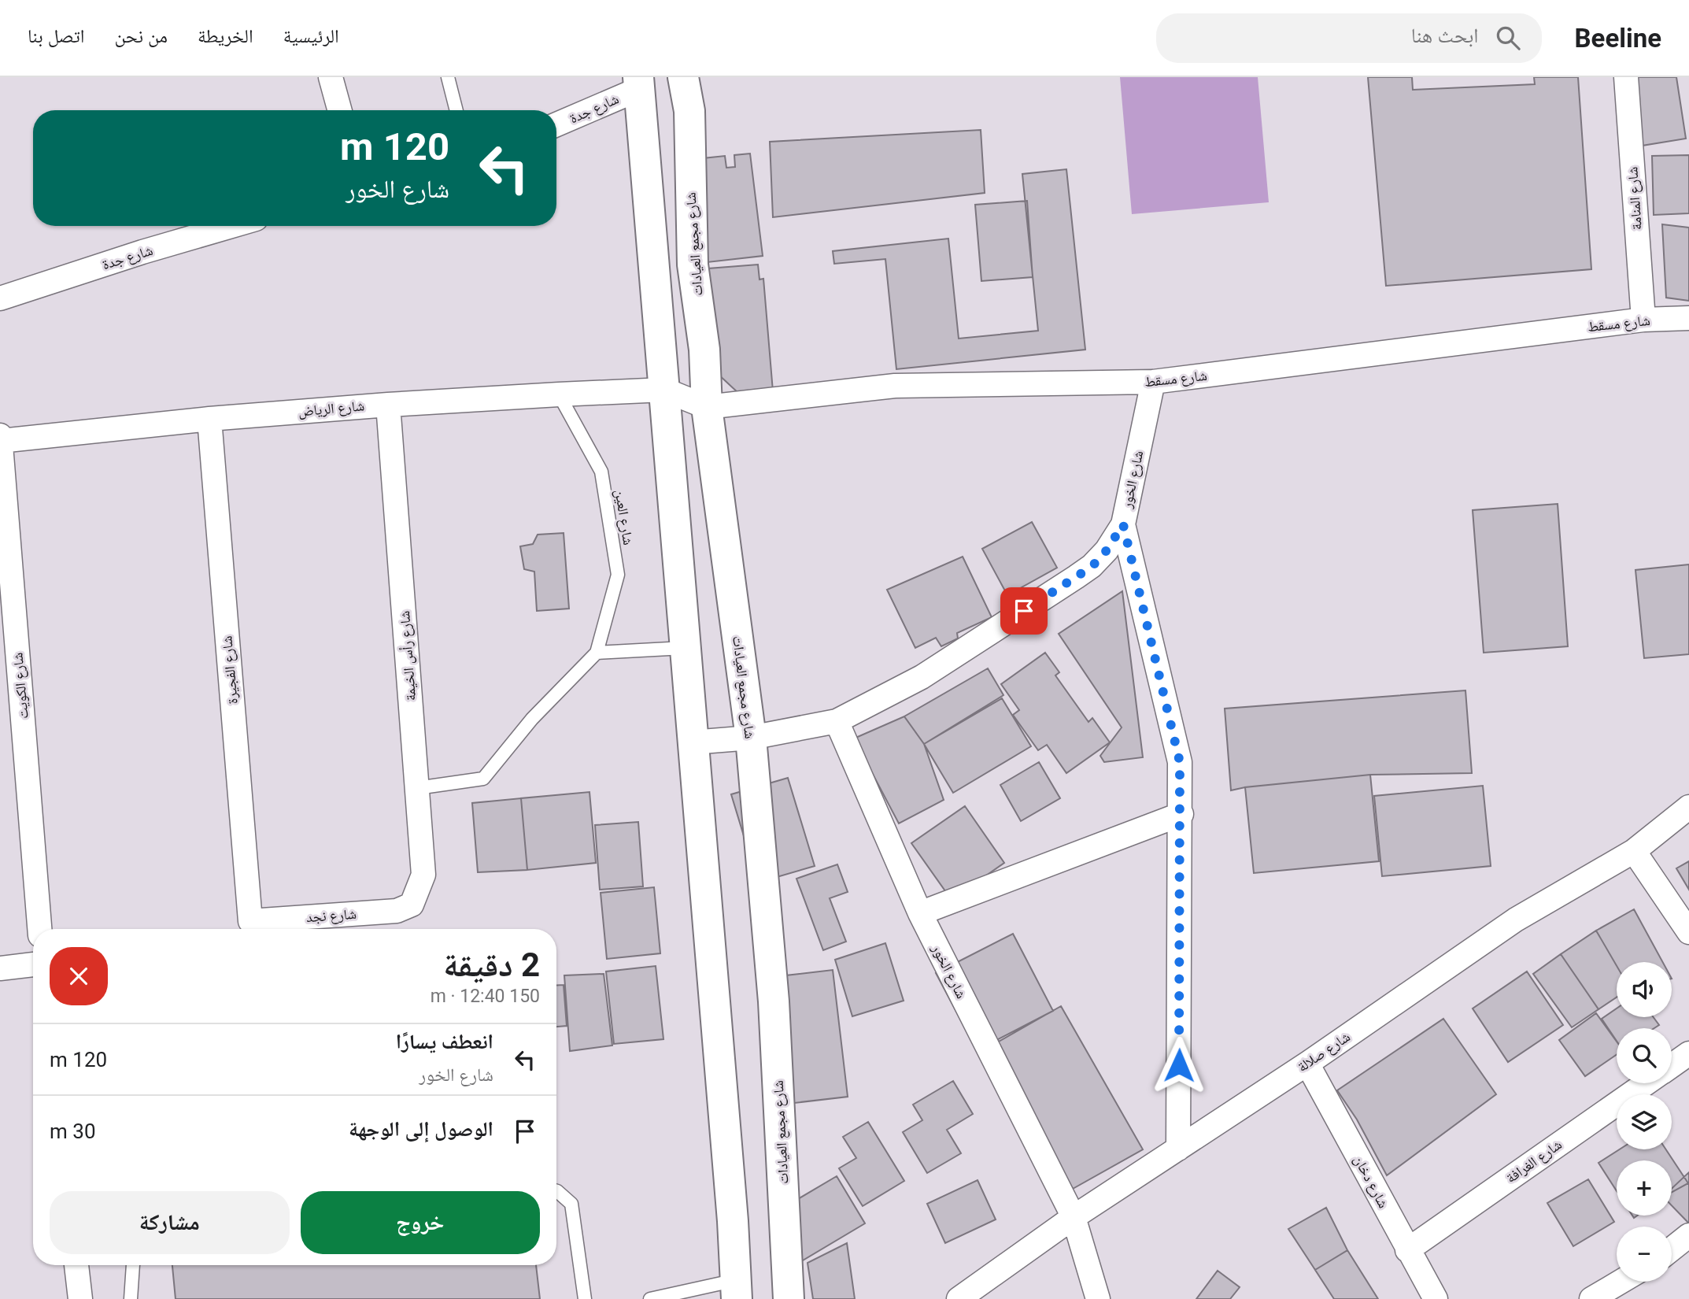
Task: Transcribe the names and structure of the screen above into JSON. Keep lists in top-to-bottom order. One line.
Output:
{"streets":{"main road":["شارع مجمع العيادات"],"street":["شارع جدة","شارع المنامة","شارع مسقط","شارع الرياض","شارع الخور","شارع رأس الخيمة","شارع الفجيرة","شارع الكويت","شارع نجد","شارع صلالة","شارع الغرافة","شارع دخان"],"lane":["شارع العين"]},"crossings":[["شارع المنامة","شارع مسقط"],["شارع مجمع العيادات","شارع مسقط"],["شارع مجمع العيادات","شارع الخور"],["شارع مسقط","شارع الرياض"],["شارع مسقط","شارع الخور"],["شارع الرياض","شارع العين"],["شارع الرياض","شارع رأس الخيمة"],["شارع الرياض","شارع الفجيرة"],["شارع الرياض","شارع الكويت"],["شارع الخور","شارع صلالة"],["شارع رأس الخيمة","شارع نجد"],["شارع الفجيرة","شارع نجد"],["شارع صلالة","شارع دخان"],["شارع الغرافة","شارع دخان"]],"page":{"header":"Beeline","search":"ابحث هنا","nav":["الرئيسية","الخريطة","من نحن","اتصل بنا"],"turn":["120 m","شارع الخور"],"heading":["2 دقيقة","150 m · 12:40"],"map_buttons":["+","−"],"list":[{"name":"انعطف يسارًا","note":"شارع الخور","value":"120 m"},{"name":"الوصول إلى الوجهة","value":"30 m"}],"buttons":["خروج","مشاركة"]}}
